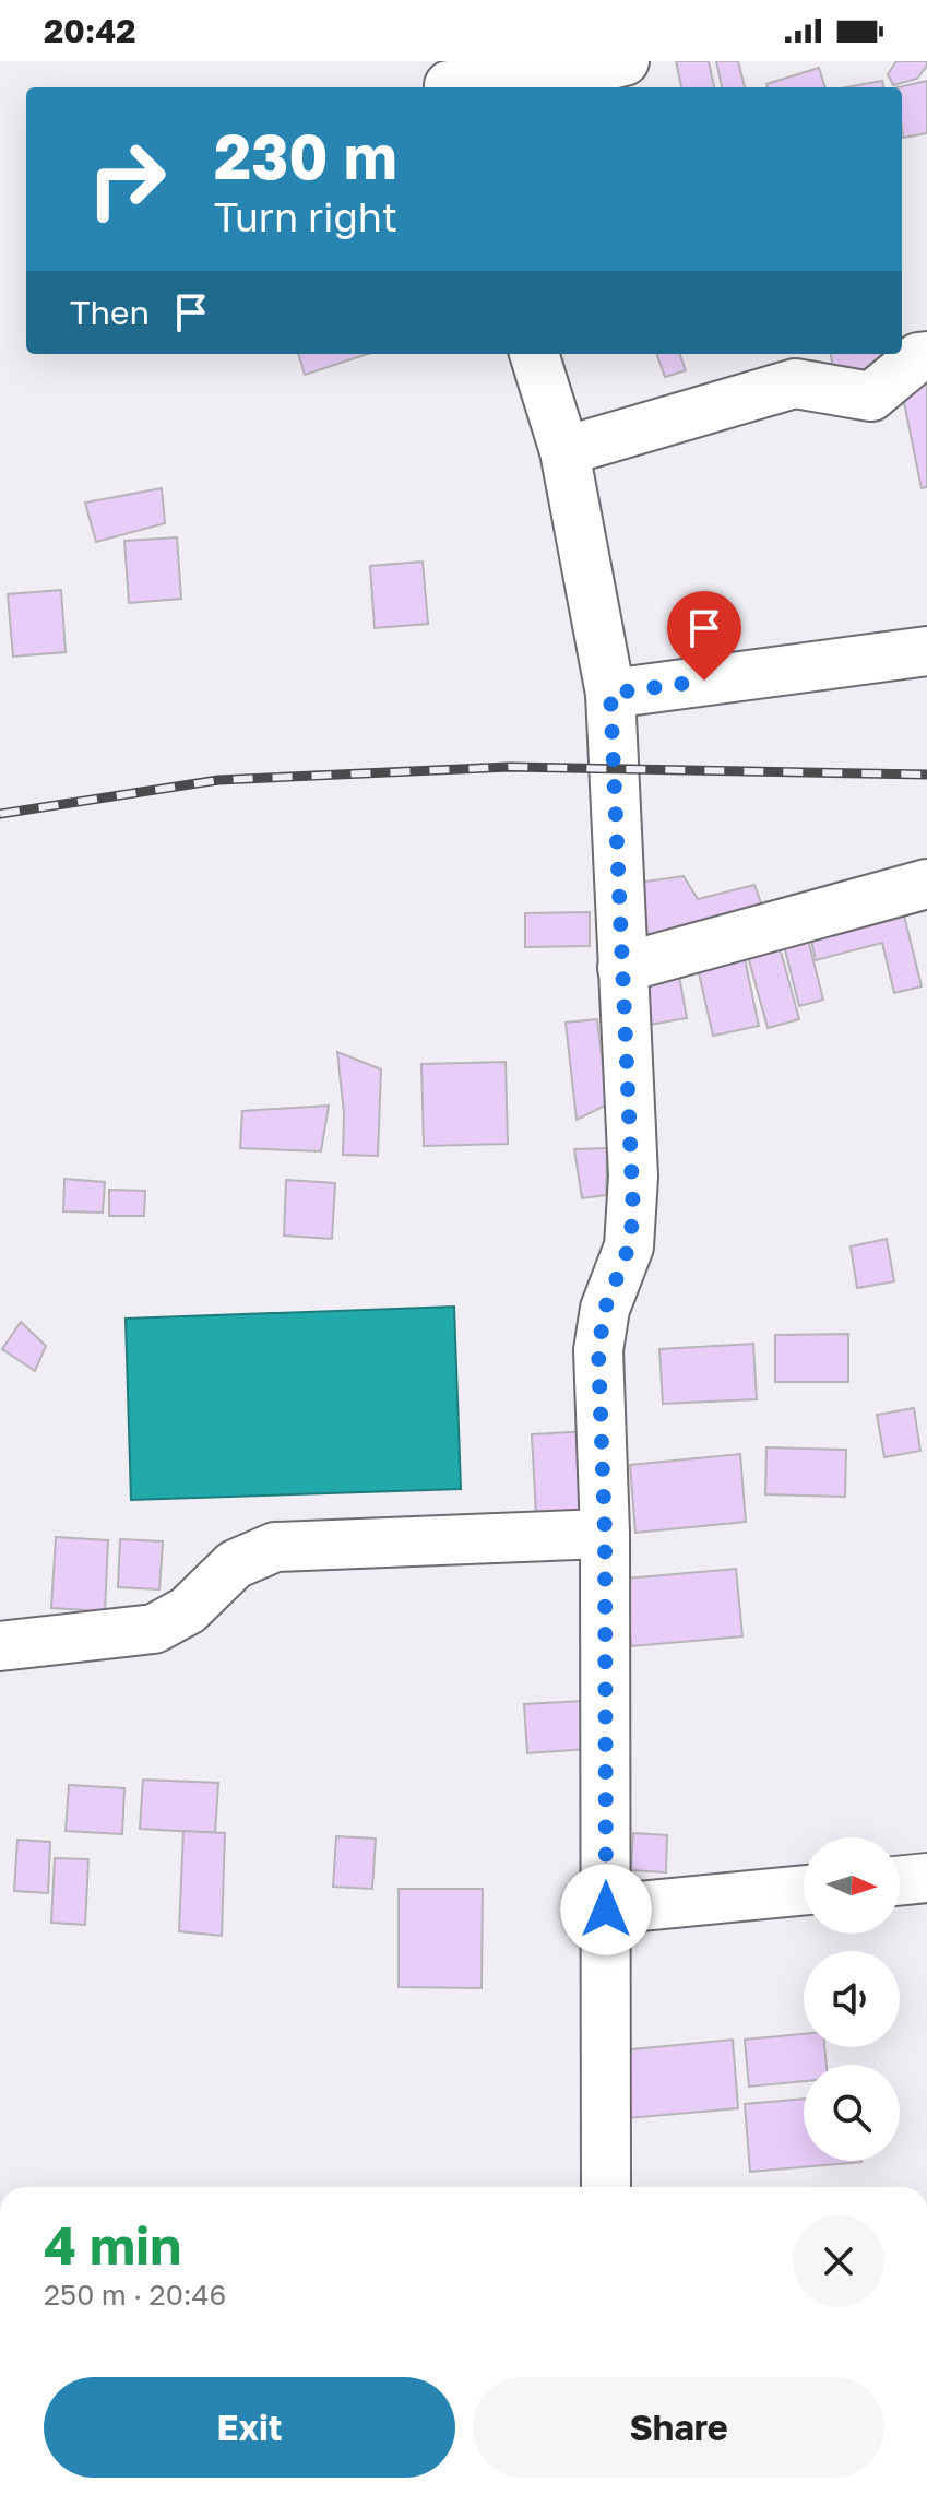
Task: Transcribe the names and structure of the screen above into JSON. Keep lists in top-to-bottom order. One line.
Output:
{"north":"right","page":{"status":"20:42","turn":["230 m","Turn right"],"then":"Then","heading":["4 min","250 m · 20:46"],"buttons":["Exit","Share"]}}
